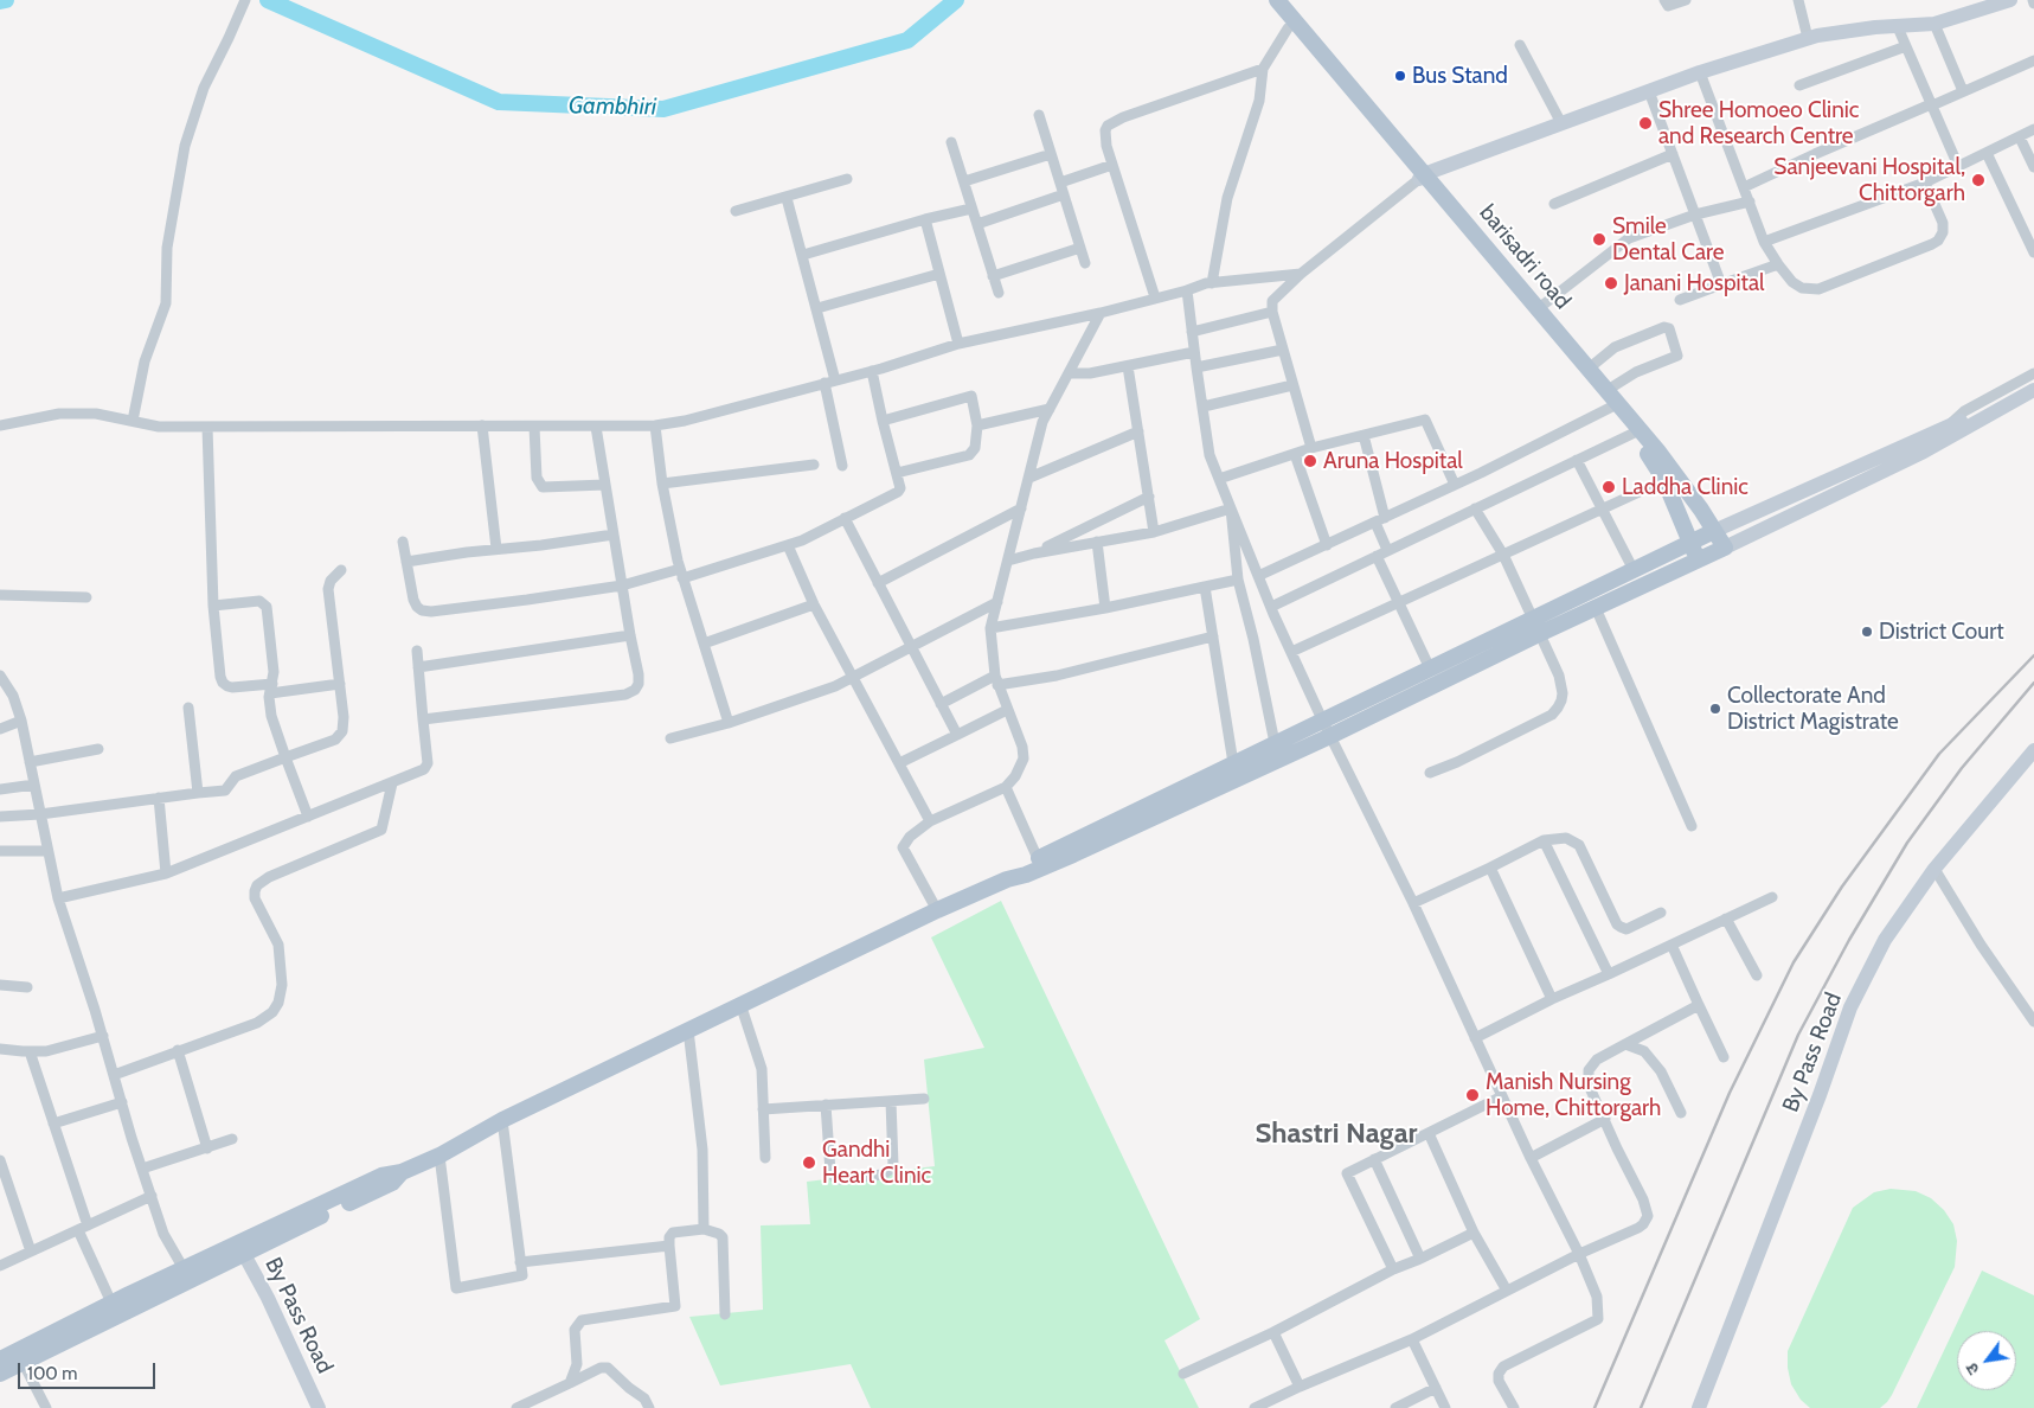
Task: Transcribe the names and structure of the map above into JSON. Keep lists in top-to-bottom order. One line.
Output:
{"streets":{"main road":["barisadri road"],"street":["By Pass Road"]},"districts":["Shastri Nagar"],"water":["Gambhiri"],"places":["Bus Stand","Shree Homoeo Clinic and Research Centre","Sanjeevani Hospital, Chittorgarh","Smile Dental Care","Janani Hospital","Aruna Hospital","Laddha Clinic","District Court","Collectorate And District Magistrate","Manish Nursing Home, Chittorgarh","Gandhi Heart Clinic"],"scale_bar":"100 m","north":"bottom left"}
